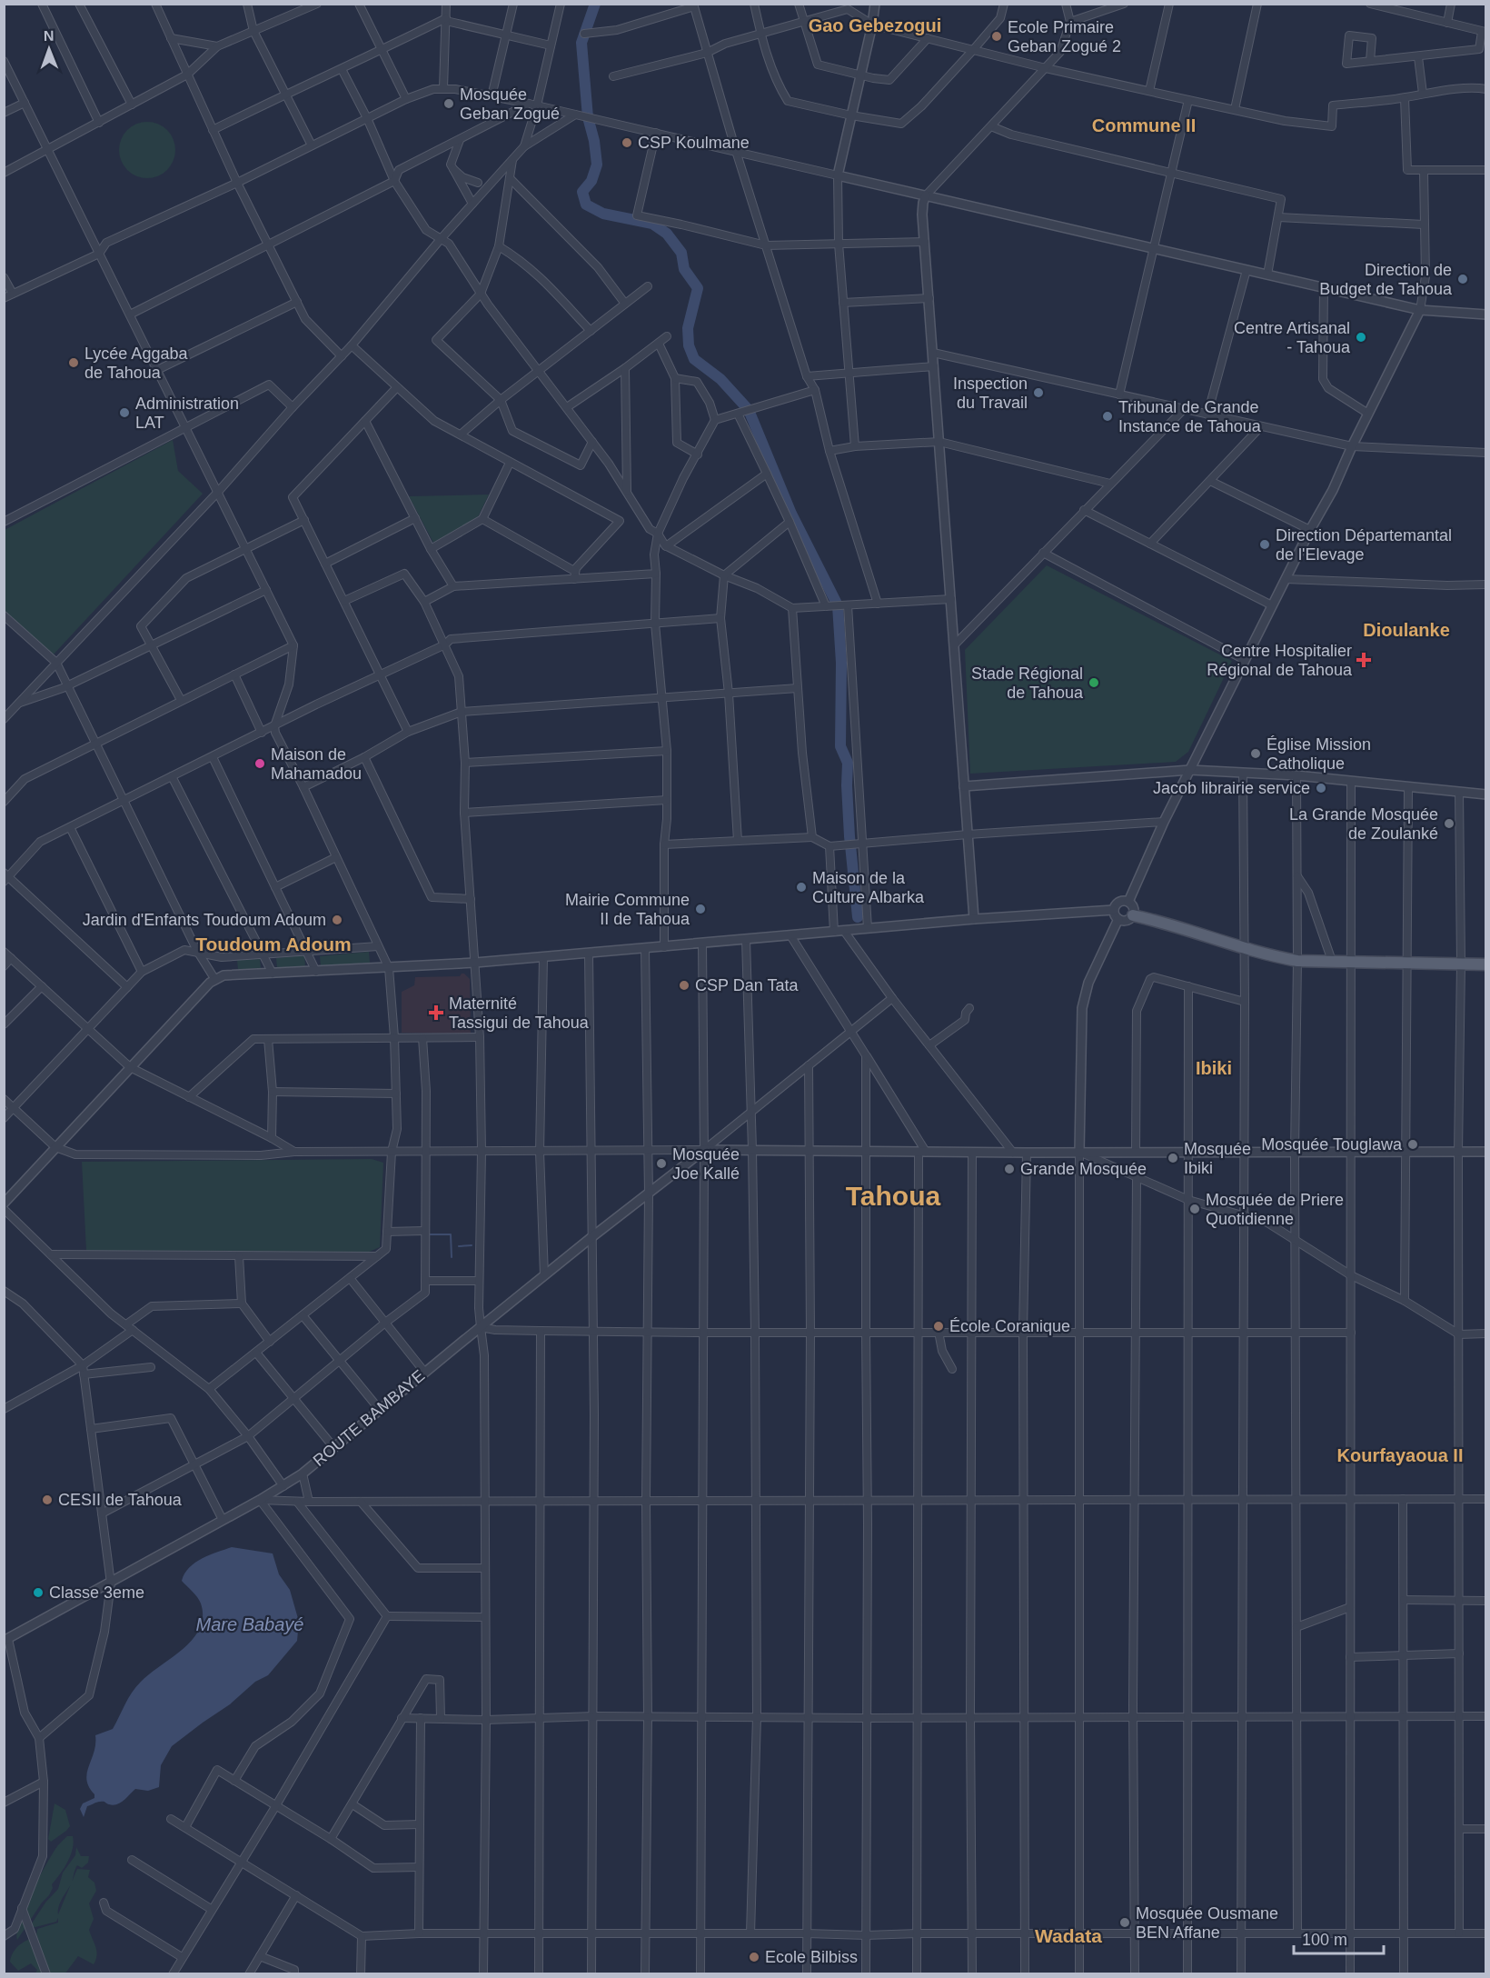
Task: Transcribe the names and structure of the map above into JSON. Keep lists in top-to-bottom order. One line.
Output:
{"streets":{"street":["ROUTE BAMBAYE"]},"districts":["Gao Gebezogui","Commune II","Dioulanke","Toudoum Adoum","Ibiki","Tahoua","Kourfayaoua II","Wadata"],"water":["Mare Babayé"],"places":{"other":["Ecole Primaire Geban Zogué 2","Mosquée Geban Zogué","CSP Koulmane","Direction de Budget de Tahoua","Centre Artisanal - Tahoua","Lycée Aggaba de Tahoua","Inspection du Travail","Administration LAT","Tribunal de Grande Instance de Tahoua","Direction Départemantal de l'Elevage","Stade Régional de Tahoua","Église Mission Catholique","Maison de Mahamadou","Jacob librairie service","La Grande Mosquée de Zoulanké","Maison de la Culture Albarka","Mairie Commune II de Tahoua","Jardin d'Enfants Toudoum Adoum","CSP Dan Tata","Mosquée Touglawa","Mosquée Ibiki","Mosquée Joe Kallé","Grande Mosquée","Mosquée de Priere Quotidienne","École Coranique","CESII de Tahoua","Classe 3eme","Mosquée Ousmane BEN Affane","Ecole Bilbiss"],"health":["Centre Hospitalier Régional de Tahoua","Maternité Tassigui de Tahoua"]},"scale_bar":"100 m","north":"top"}
